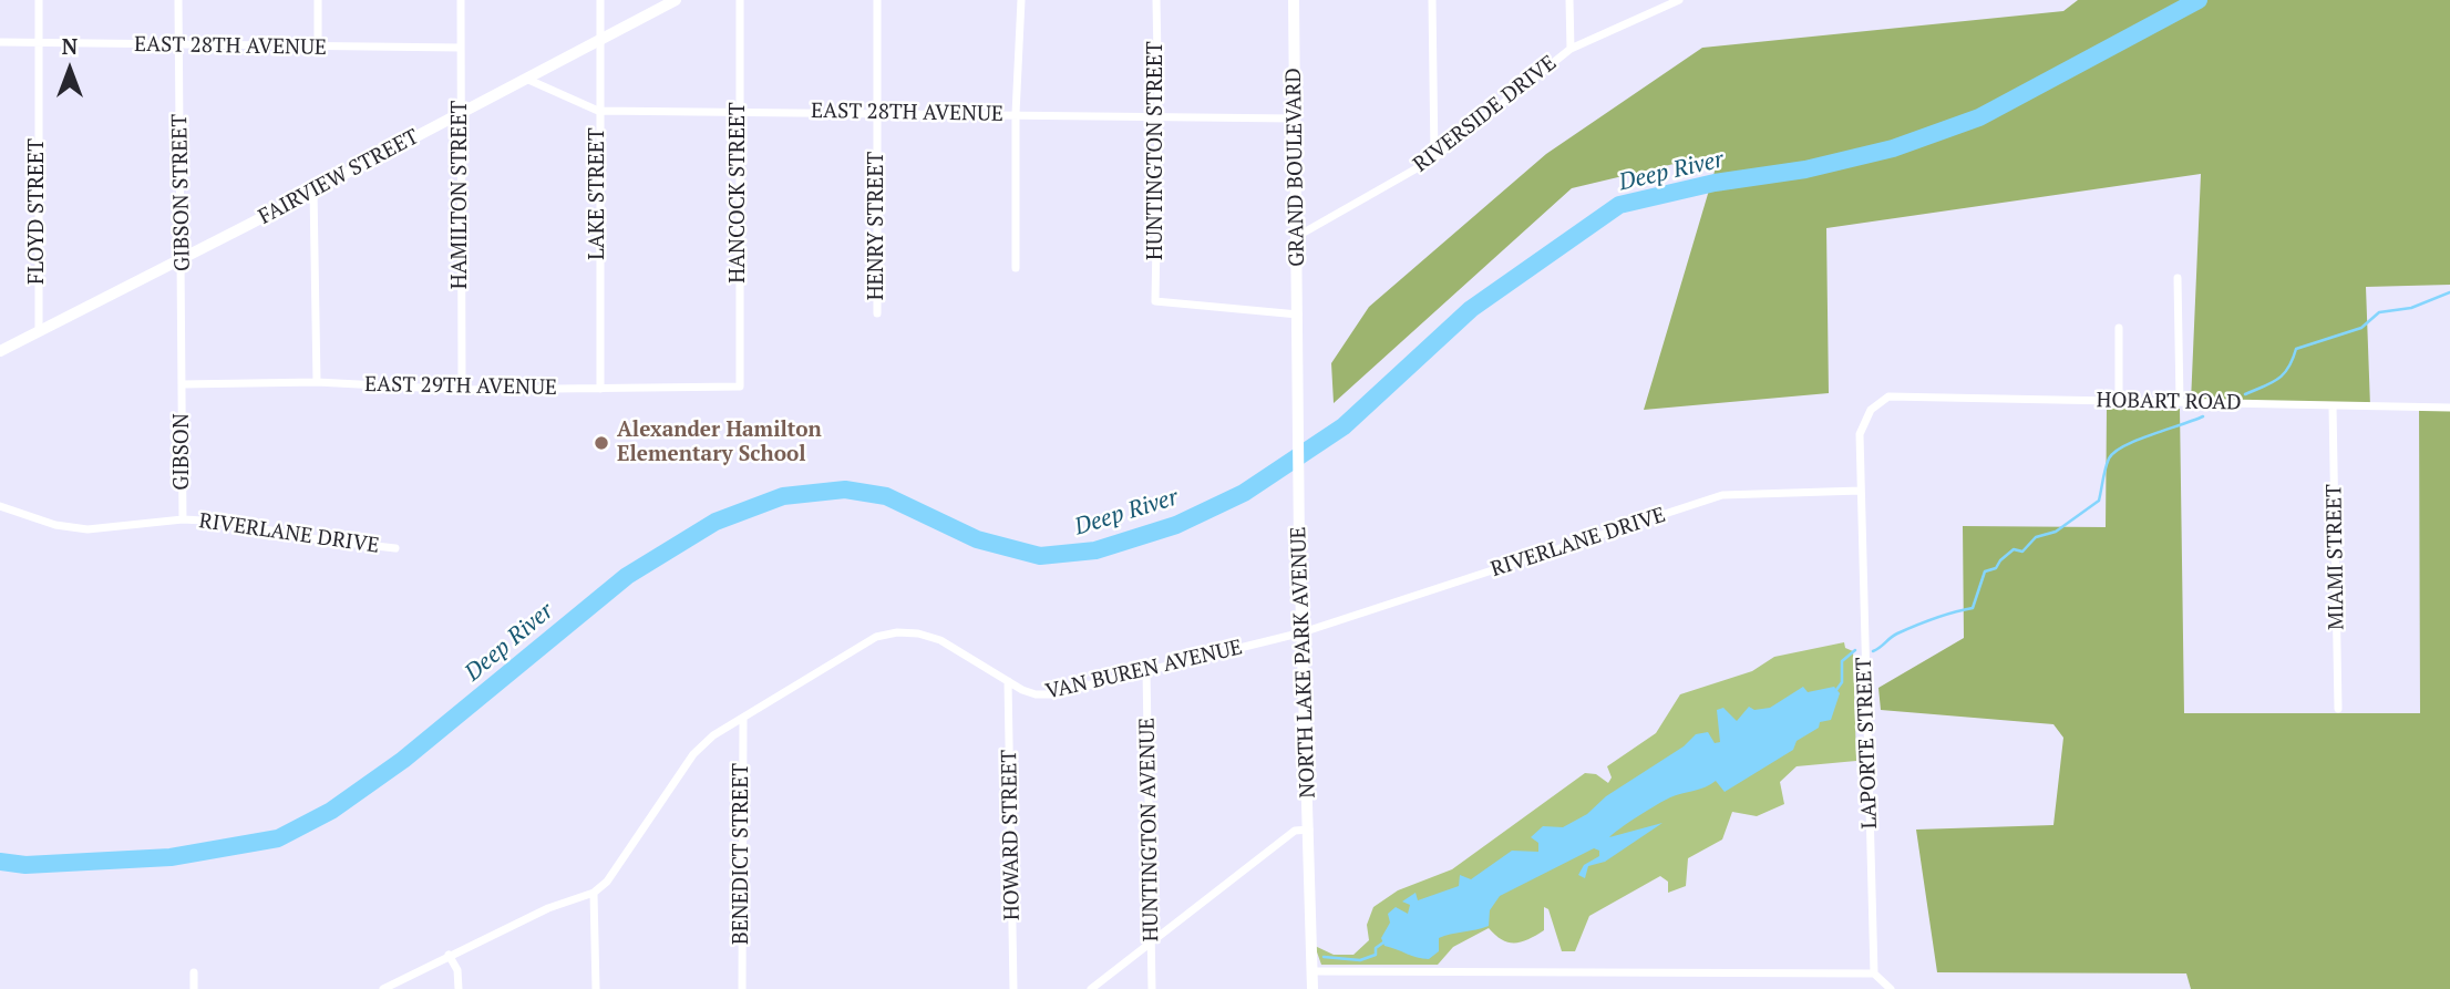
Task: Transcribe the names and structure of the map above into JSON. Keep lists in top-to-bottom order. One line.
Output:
{"streets":{"street":["EAST 28TH AVENUE","RIVERSIDE DRIVE","HUNTINGTON STREET","GRAND BOULEVARD","FAIRVIEW STREET","GIBSON STREET","HANCOCK STREET","LAKE STREET","HAMILTON STREET","FLOYD STREET","HENRY STREET","EAST 29TH AVENUE","HOBART ROAD","GIBSON","RIVERLANE DRIVE","MIAMI STREET","NORTH LAKE PARK AVENUE","VAN BUREN AVENUE","LAPORTE STREET","HUNTINGTON AVENUE","HOWARD STREET","BENEDICT STREET"]},"crossings":[["EAST 28TH AVENUE","HUNTINGTON STREET"],["EAST 28TH AVENUE","GRAND BOULEVARD"],["EAST 28TH AVENUE","FAIRVIEW STREET"],["EAST 28TH AVENUE","GIBSON STREET"],["EAST 28TH AVENUE","HANCOCK STREET"],["EAST 28TH AVENUE","LAKE STREET"],["EAST 28TH AVENUE","HAMILTON STREET"],["EAST 28TH AVENUE","FLOYD STREET"],["EAST 28TH AVENUE","HENRY STREET"],["RIVERSIDE DRIVE","GRAND BOULEVARD"],["HUNTINGTON STREET","GRAND BOULEVARD"],["GRAND BOULEVARD","NORTH LAKE PARK AVENUE"],["FAIRVIEW STREET","GIBSON STREET"],["FAIRVIEW STREET","LAKE STREET"],["FAIRVIEW STREET","HAMILTON STREET"],["FAIRVIEW STREET","FLOYD STREET"],["GIBSON STREET","EAST 29TH AVENUE"],["GIBSON STREET","GIBSON"],["HANCOCK STREET","EAST 29TH AVENUE"],["LAKE STREET","EAST 29TH AVENUE"],["HAMILTON STREET","EAST 29TH AVENUE"],["EAST 29TH AVENUE","GIBSON"],["HOBART ROAD","MIAMI STREET"],["HOBART ROAD","LAPORTE STREET"],["GIBSON","RIVERLANE DRIVE"],["RIVERLANE DRIVE","NORTH LAKE PARK AVENUE"],["RIVERLANE DRIVE","VAN BUREN AVENUE"],["RIVERLANE DRIVE","LAPORTE STREET"],["NORTH LAKE PARK AVENUE","VAN BUREN AVENUE"],["VAN BUREN AVENUE","HUNTINGTON AVENUE"],["VAN BUREN AVENUE","HOWARD STREET"],["VAN BUREN AVENUE","BENEDICT STREET"]],"water":["Deep River"],"places":["Alexander Hamilton Elementary School"],"north":"top"}
